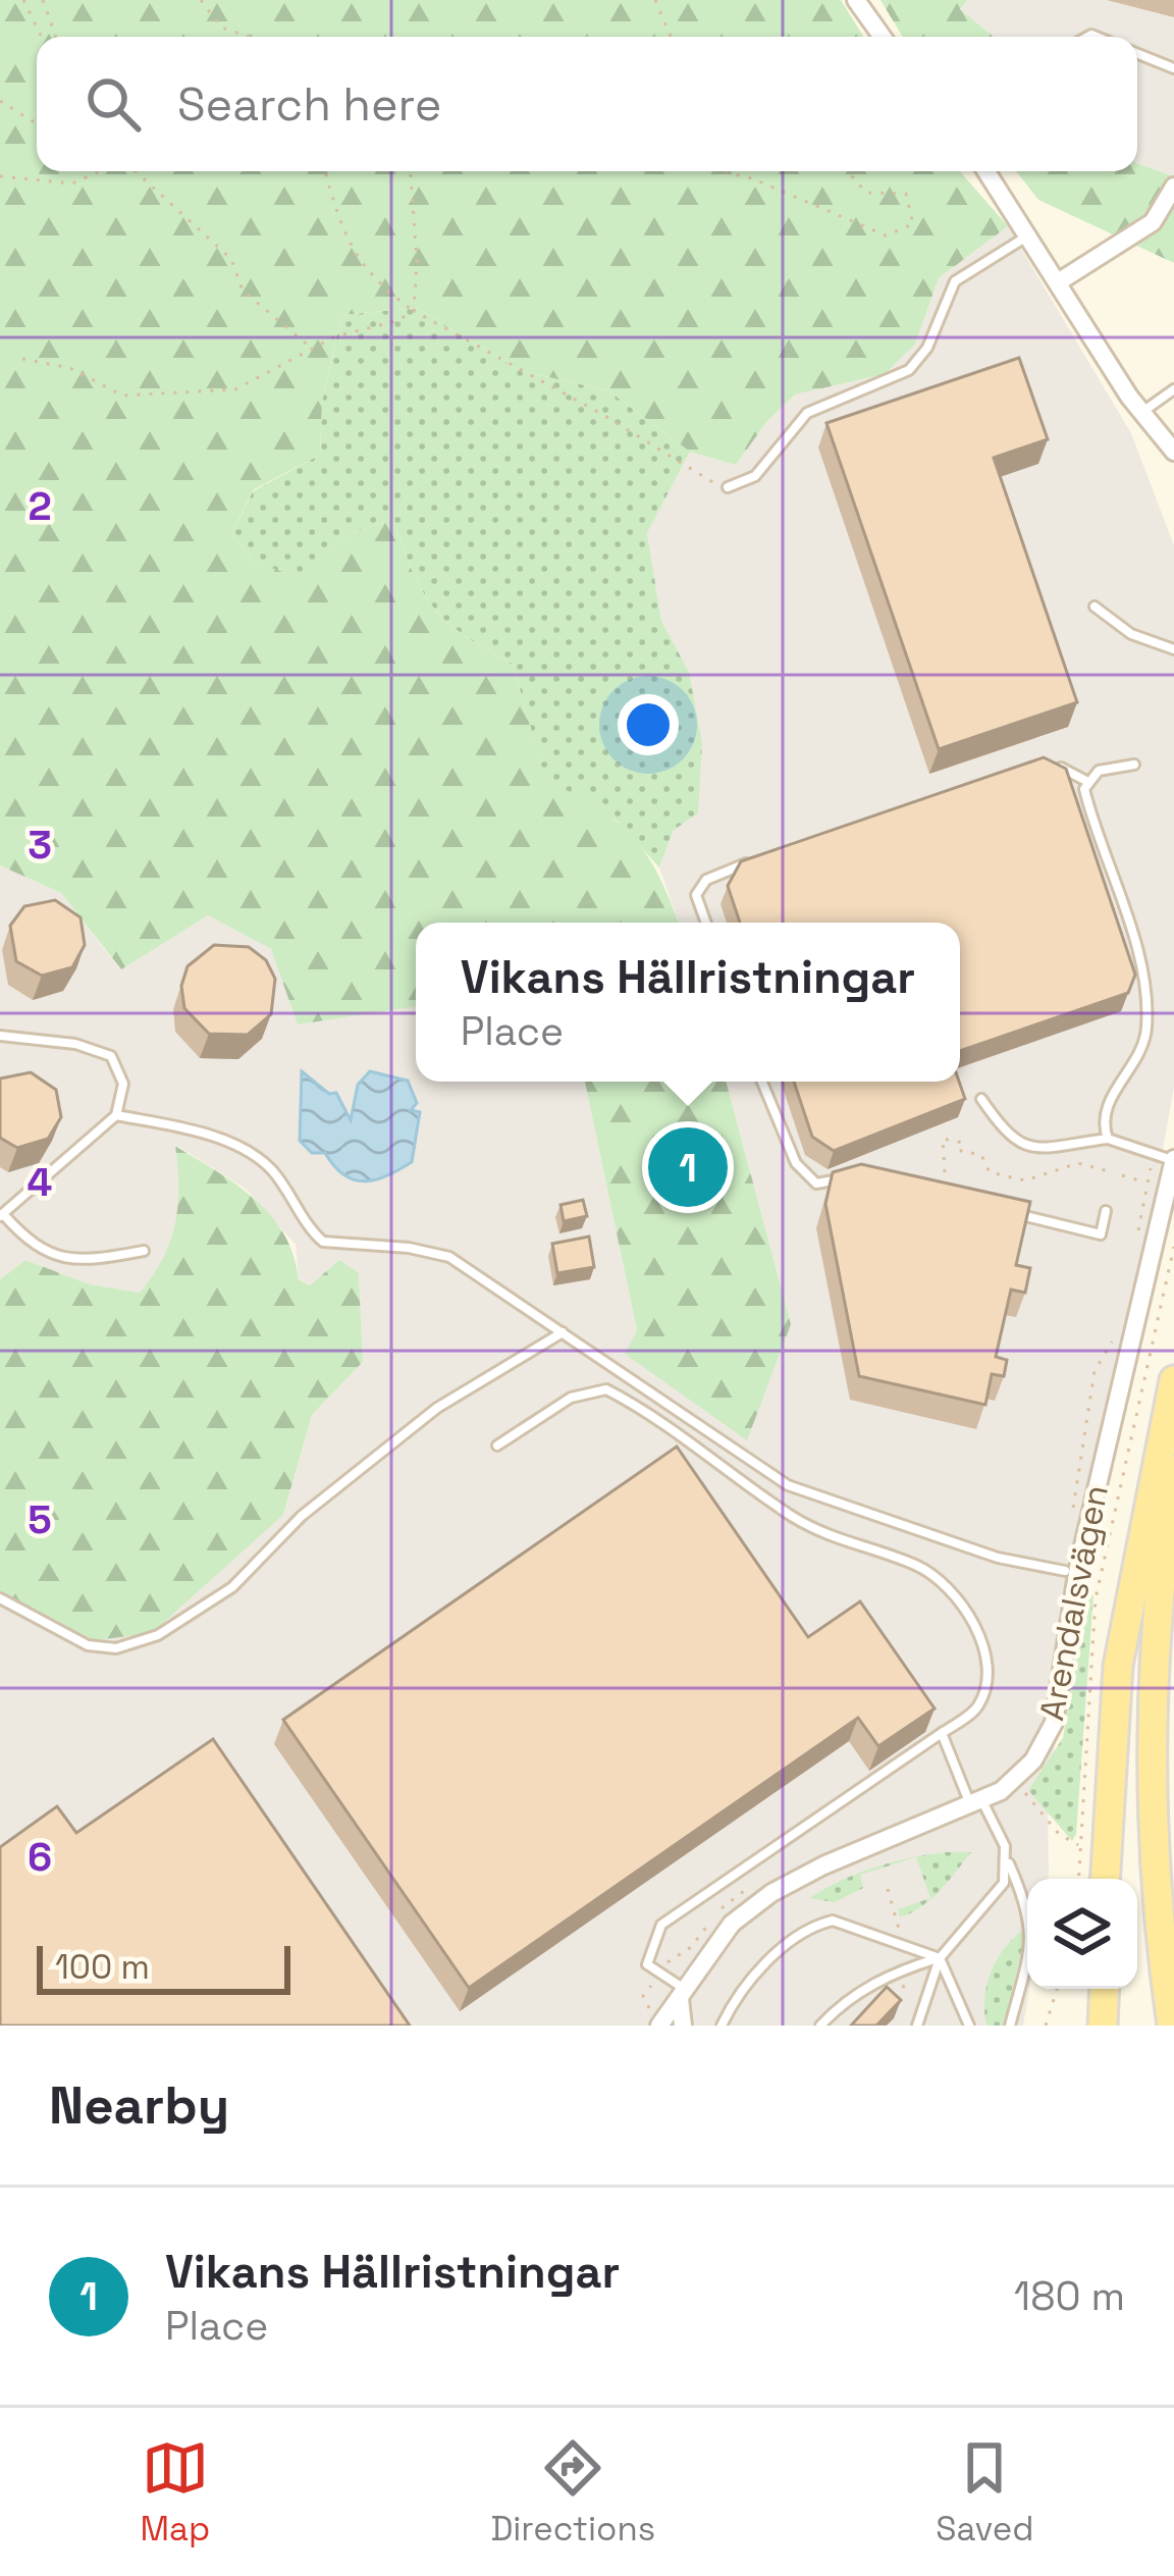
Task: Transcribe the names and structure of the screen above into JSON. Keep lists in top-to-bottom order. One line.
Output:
{"streets":{"street":["Arendalsvägen"]},"scale_bar":"100 m","page":{"search":"Search here","popup":["Vikans Hällristningar","Place"],"pins":"1","scale":"100 m","heading":"Nearby","list":[{"mark":"1","name":"Vikans Hällristningar","note":"Place","value":"180 m"}],"nav":["Map","Directions","Saved"]},"grid":{"rows":["2","3","4","5","6"]}}
